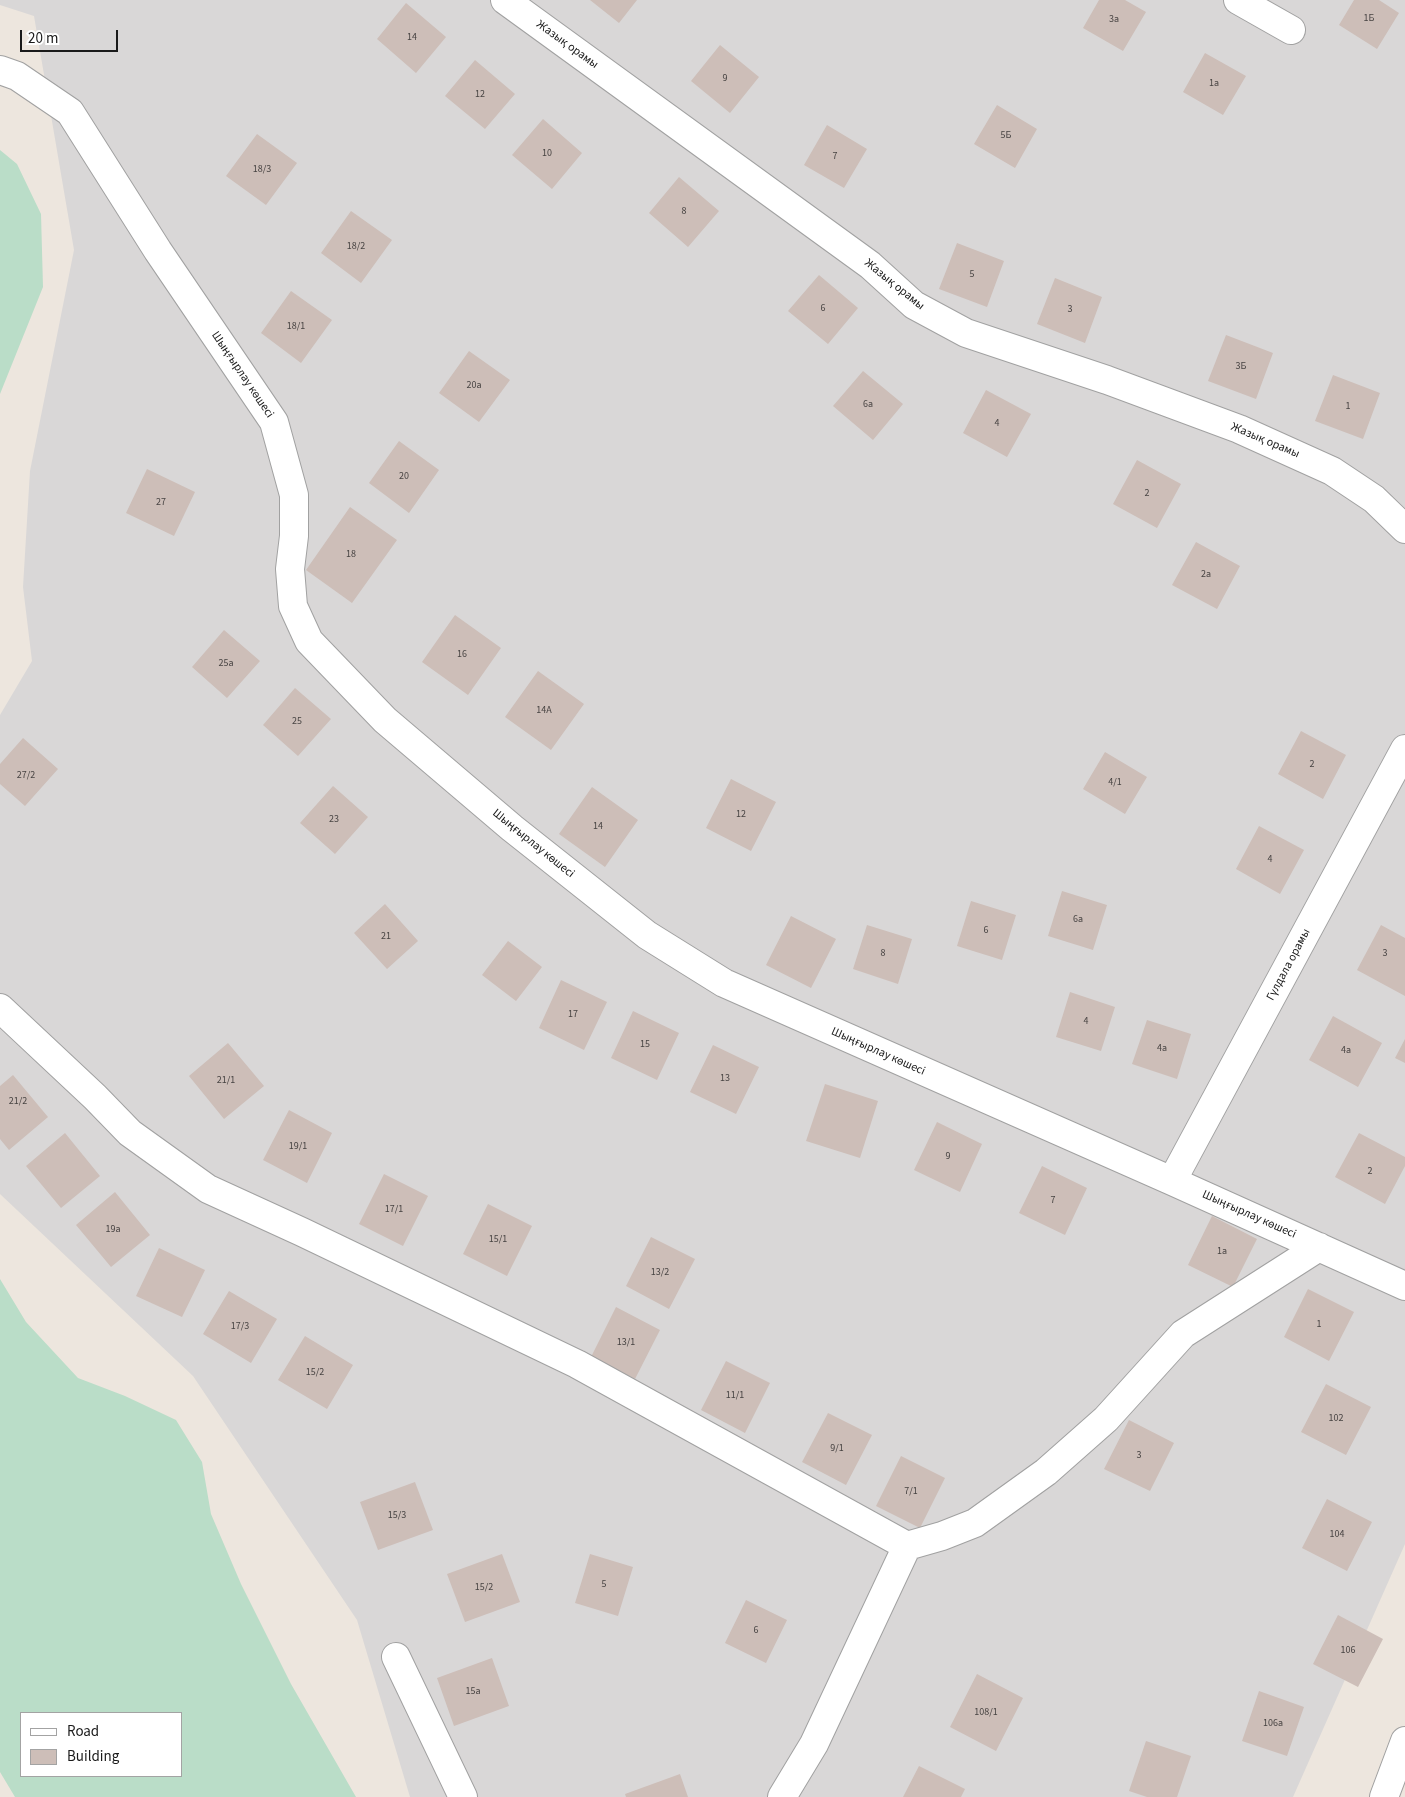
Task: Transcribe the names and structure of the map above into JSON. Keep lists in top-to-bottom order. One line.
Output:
{"streets":{"street":["Жазық орамы","Шыңғырлау көшесі","Гүлдала орамы"]},"crossings":[["Шыңғырлау көшесі","Гүлдала орамы"]],"house_numbers":["1Б","3а","14","9","1а","12","5Б","10","7","18/3","8","18/2","5","6","3","18/1","3Б","20а","6а","1","4","20","2","27","18","2а","16","25а","14А","25","2","27/2","4/1","12","23","14","4","6а","6","21","8","3","17","4","15","4а","4а","13","21/1","21/2","19/1","9","2","7","17/1","19а","15/1","1а","13/2","1","17/3","13/1","15/2","11/1","102","9/1","3","7/1","15/3","104","5","15/2","6","106","15а","108/1","106а"],"legend":["Road","Building"],"scale_bar":"20 m"}
